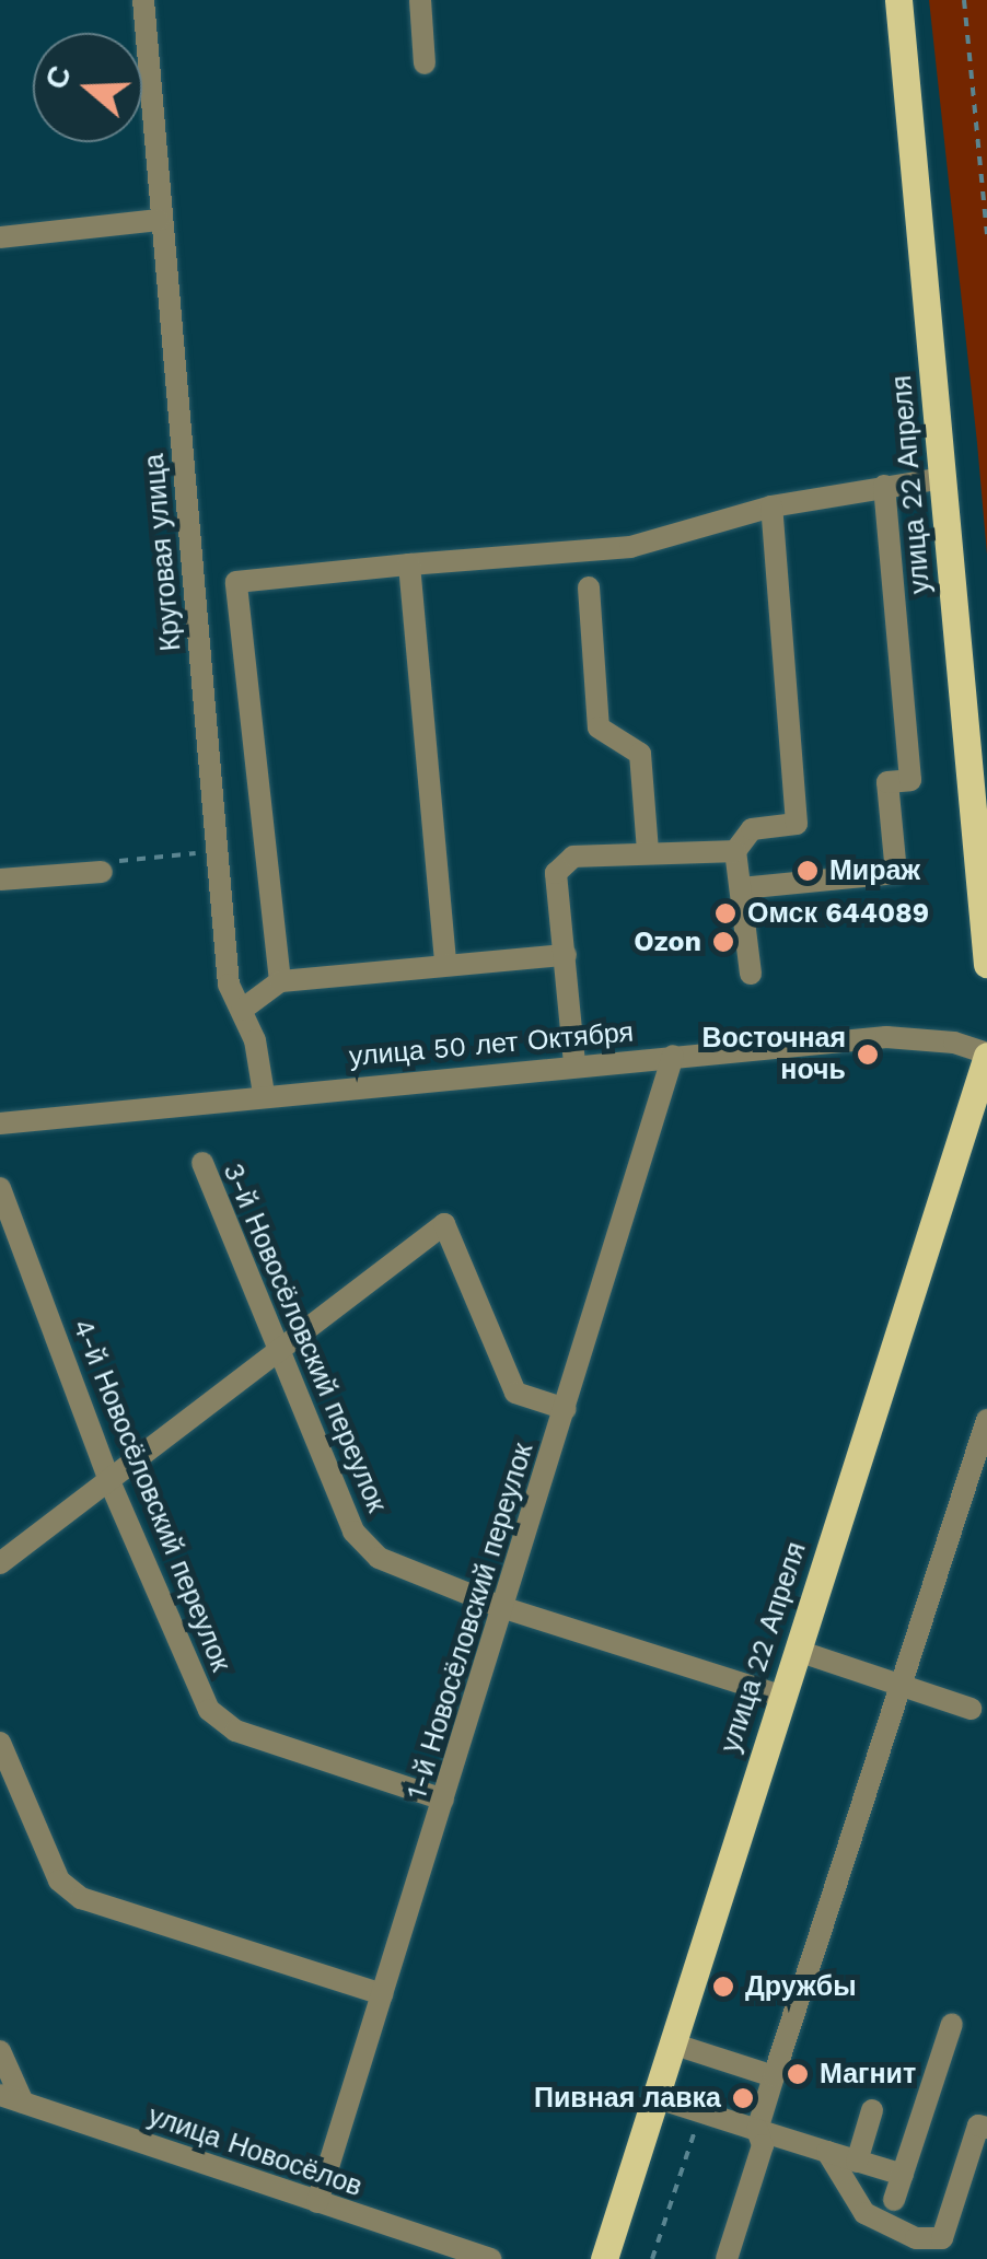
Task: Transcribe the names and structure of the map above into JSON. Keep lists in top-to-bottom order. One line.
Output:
{"streets":{"main road":["улица 22 Апреля"],"street":["Круговая улица","улица 50 лет Октября","3-й Новосёловский переулок","4-й Новосёловский переулок","1-й Новосёловский переулок","улица Новосёлов"]},"crossings":[["улица 22 Апреля","улица 50 лет Октября"],["улица 22 Апреля","3-й Новосёловский переулок"],["Круговая улица","улица 50 лет Октября"],["улица 50 лет Октября","1-й Новосёловский переулок"],["3-й Новосёловский переулок","1-й Новосёловский переулок"],["4-й Новосёловский переулок","1-й Новосёловский переулок"],["1-й Новосёловский переулок","улица Новосёлов"]],"places":["Мираж","Омск 644089","Ozon","Восточная ночь","Дружбы","Магнит","Пивная лавка"],"north":"left"}
